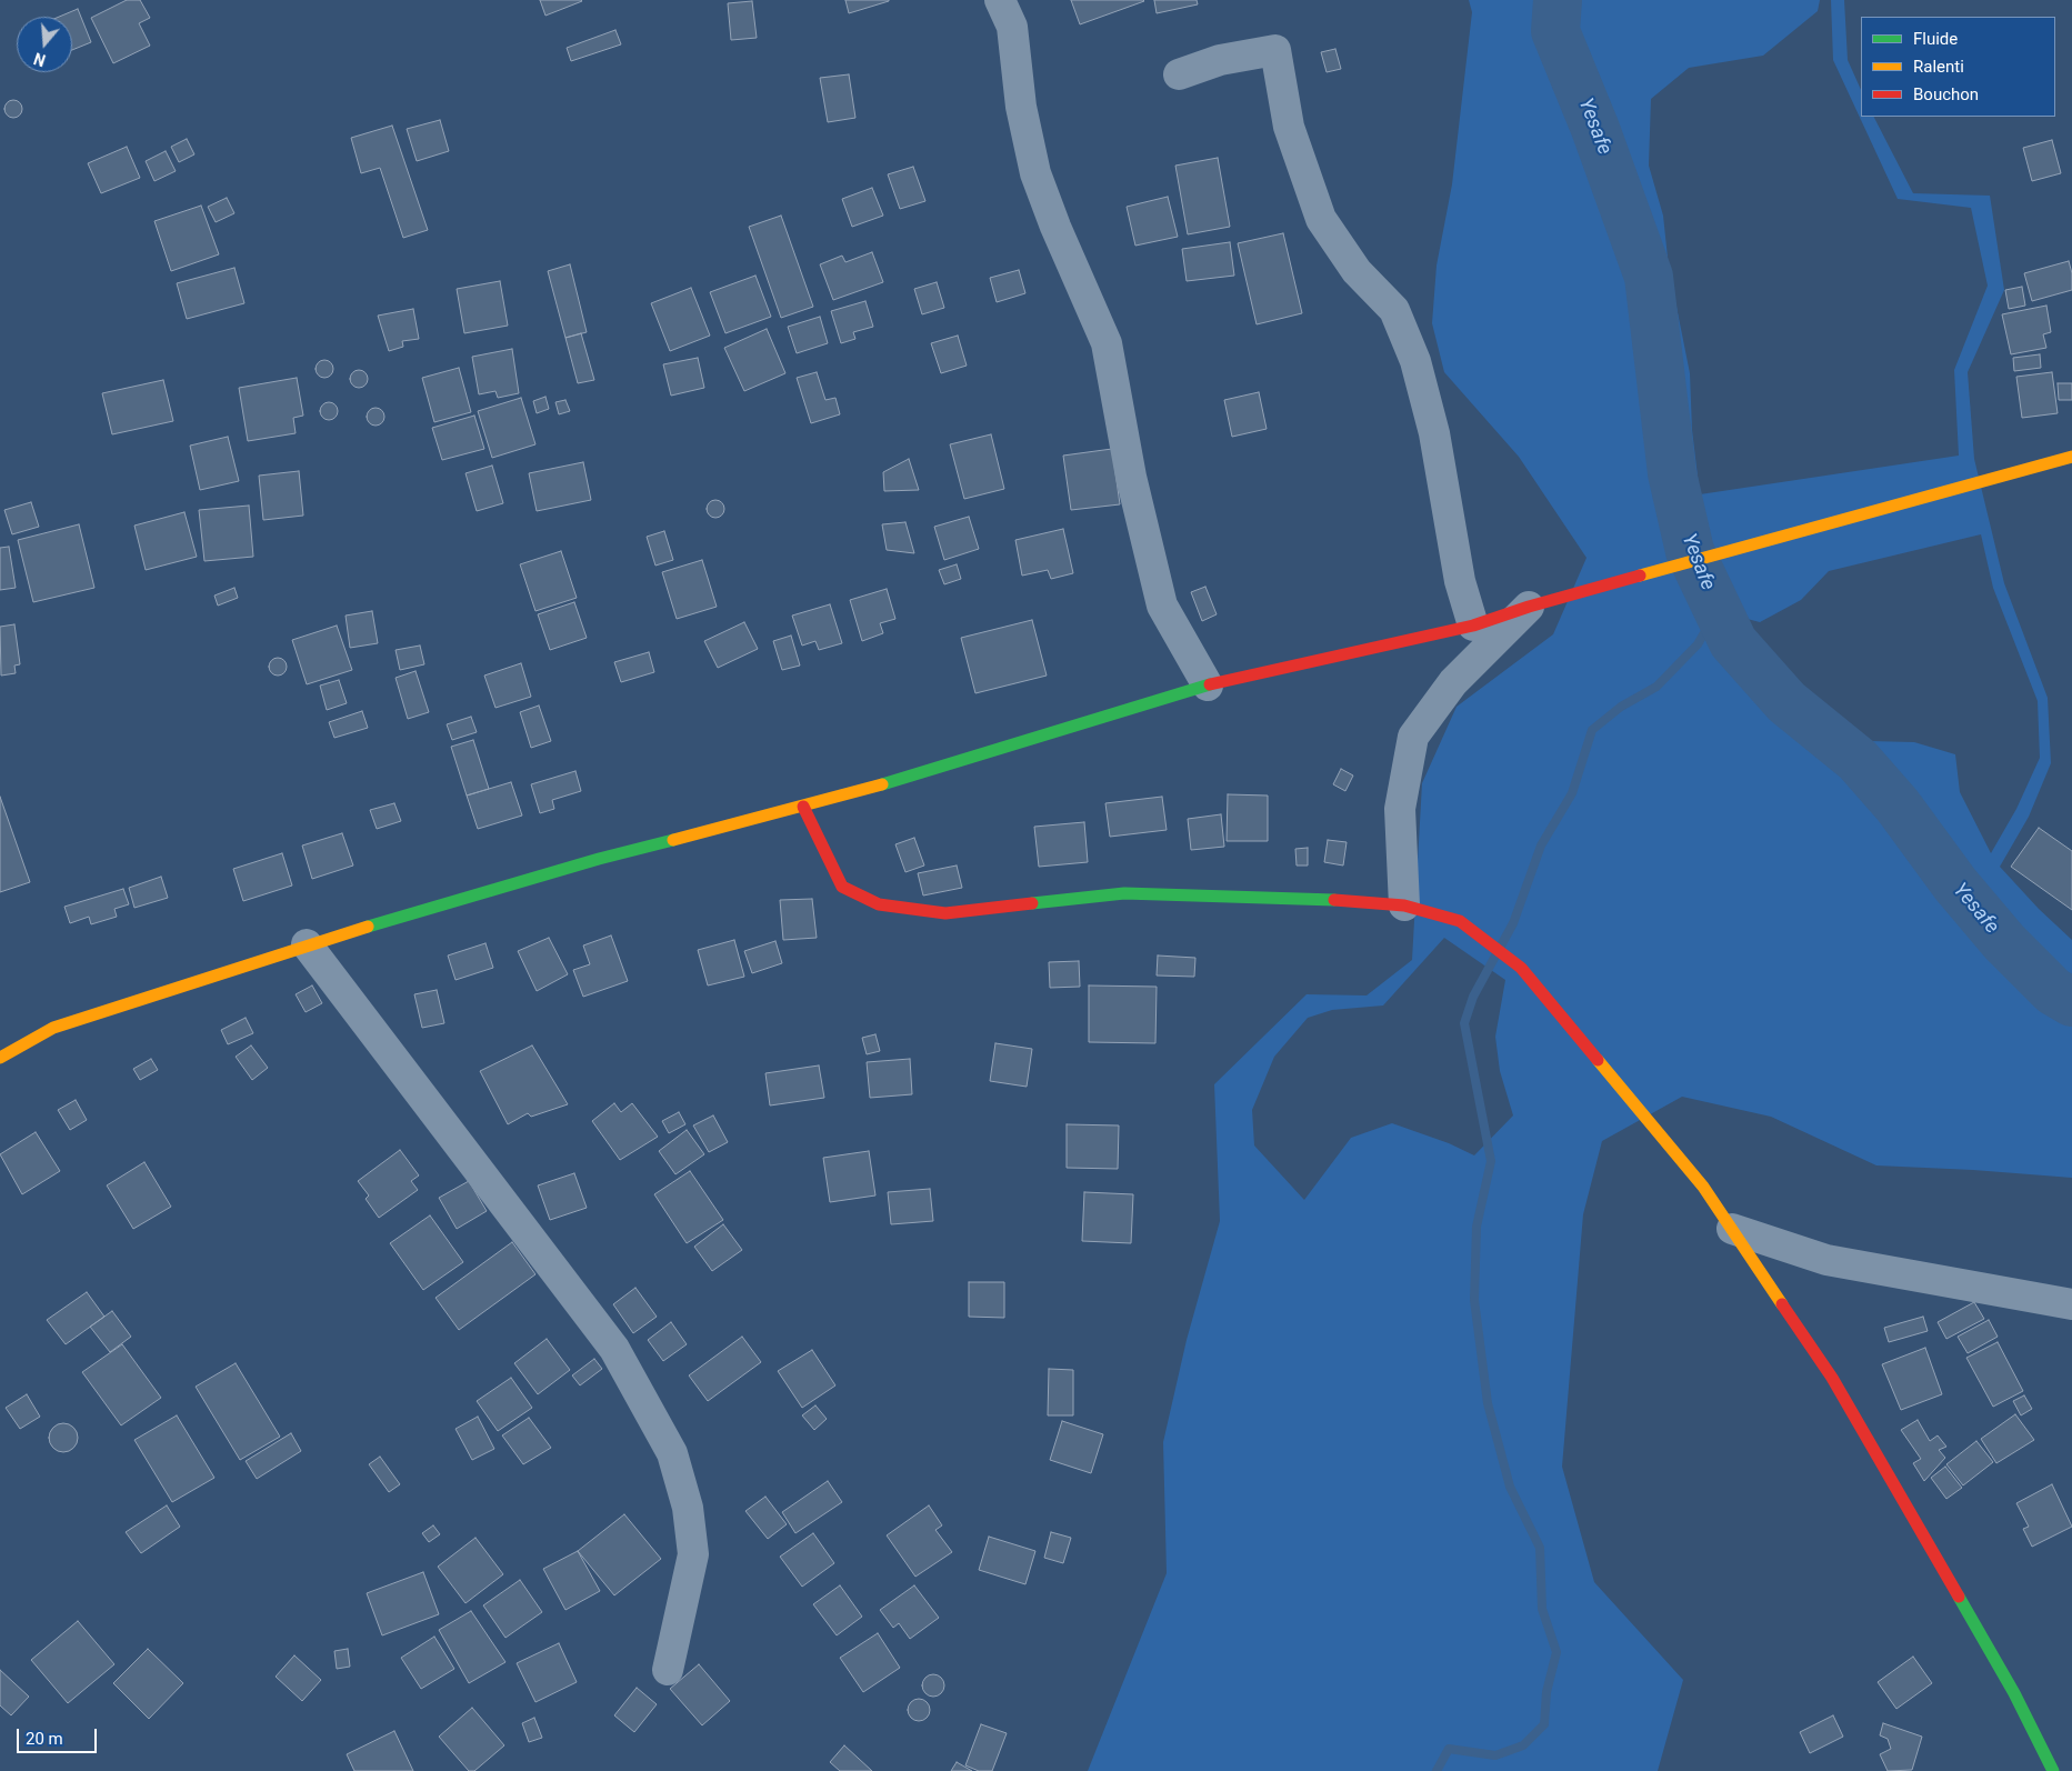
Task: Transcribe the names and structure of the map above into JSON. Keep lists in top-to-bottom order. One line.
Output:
{"water":["Yesafe"],"legend":["Fluide","Ralenti","Bouchon"],"scale_bar":"20 m","north":"bottom"}
